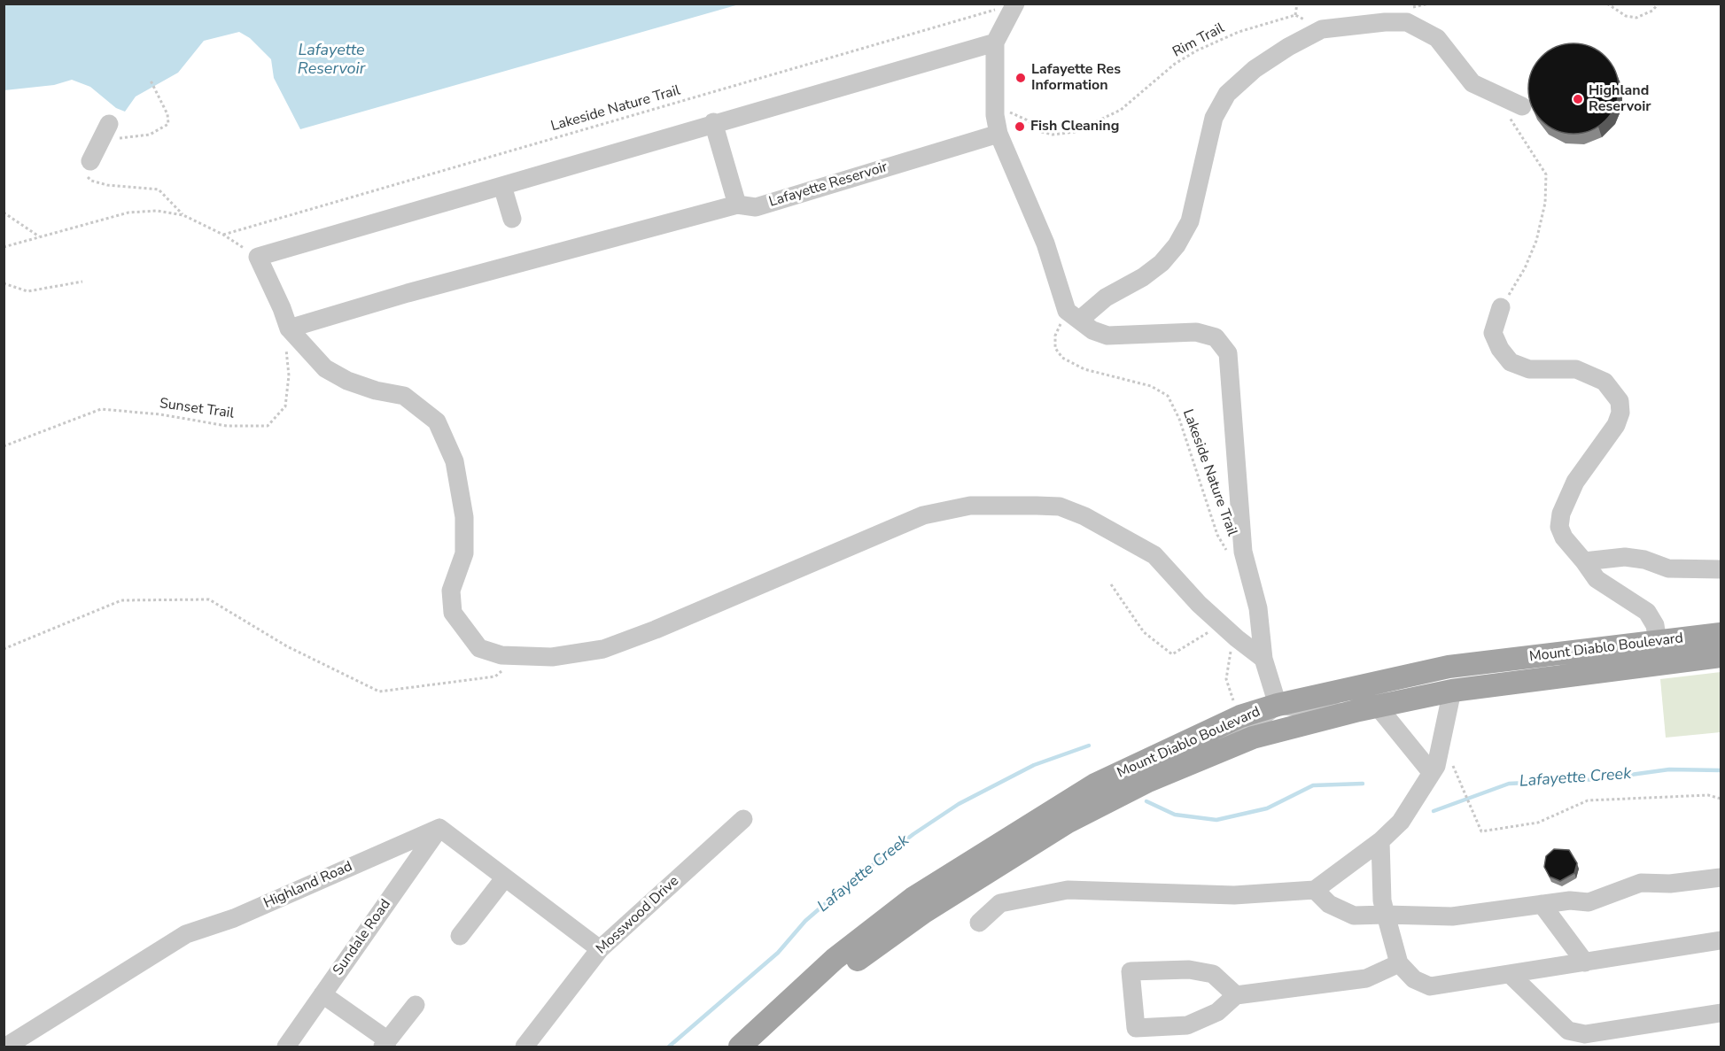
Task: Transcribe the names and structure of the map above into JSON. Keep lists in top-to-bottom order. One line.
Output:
{"streets":{"main road":["Mount Diablo Boulevard"],"street":["Lafayette Reservoir","Highland Road","Mosswood Drive","Sundale Road"],"path":["Rim Trail","Lakeside Nature Trail","Sunset Trail"]},"crossings":[["Rim Trail","Lafayette Reservoir"],["Lafayette Reservoir","Sunset Trail"],["Highland Road","Sundale Road"]],"water":["Lafayette Reservoir","Lafayette Creek"],"places":["Lafayette Res Information","Highland Reservoir","Fish Cleaning"]}
